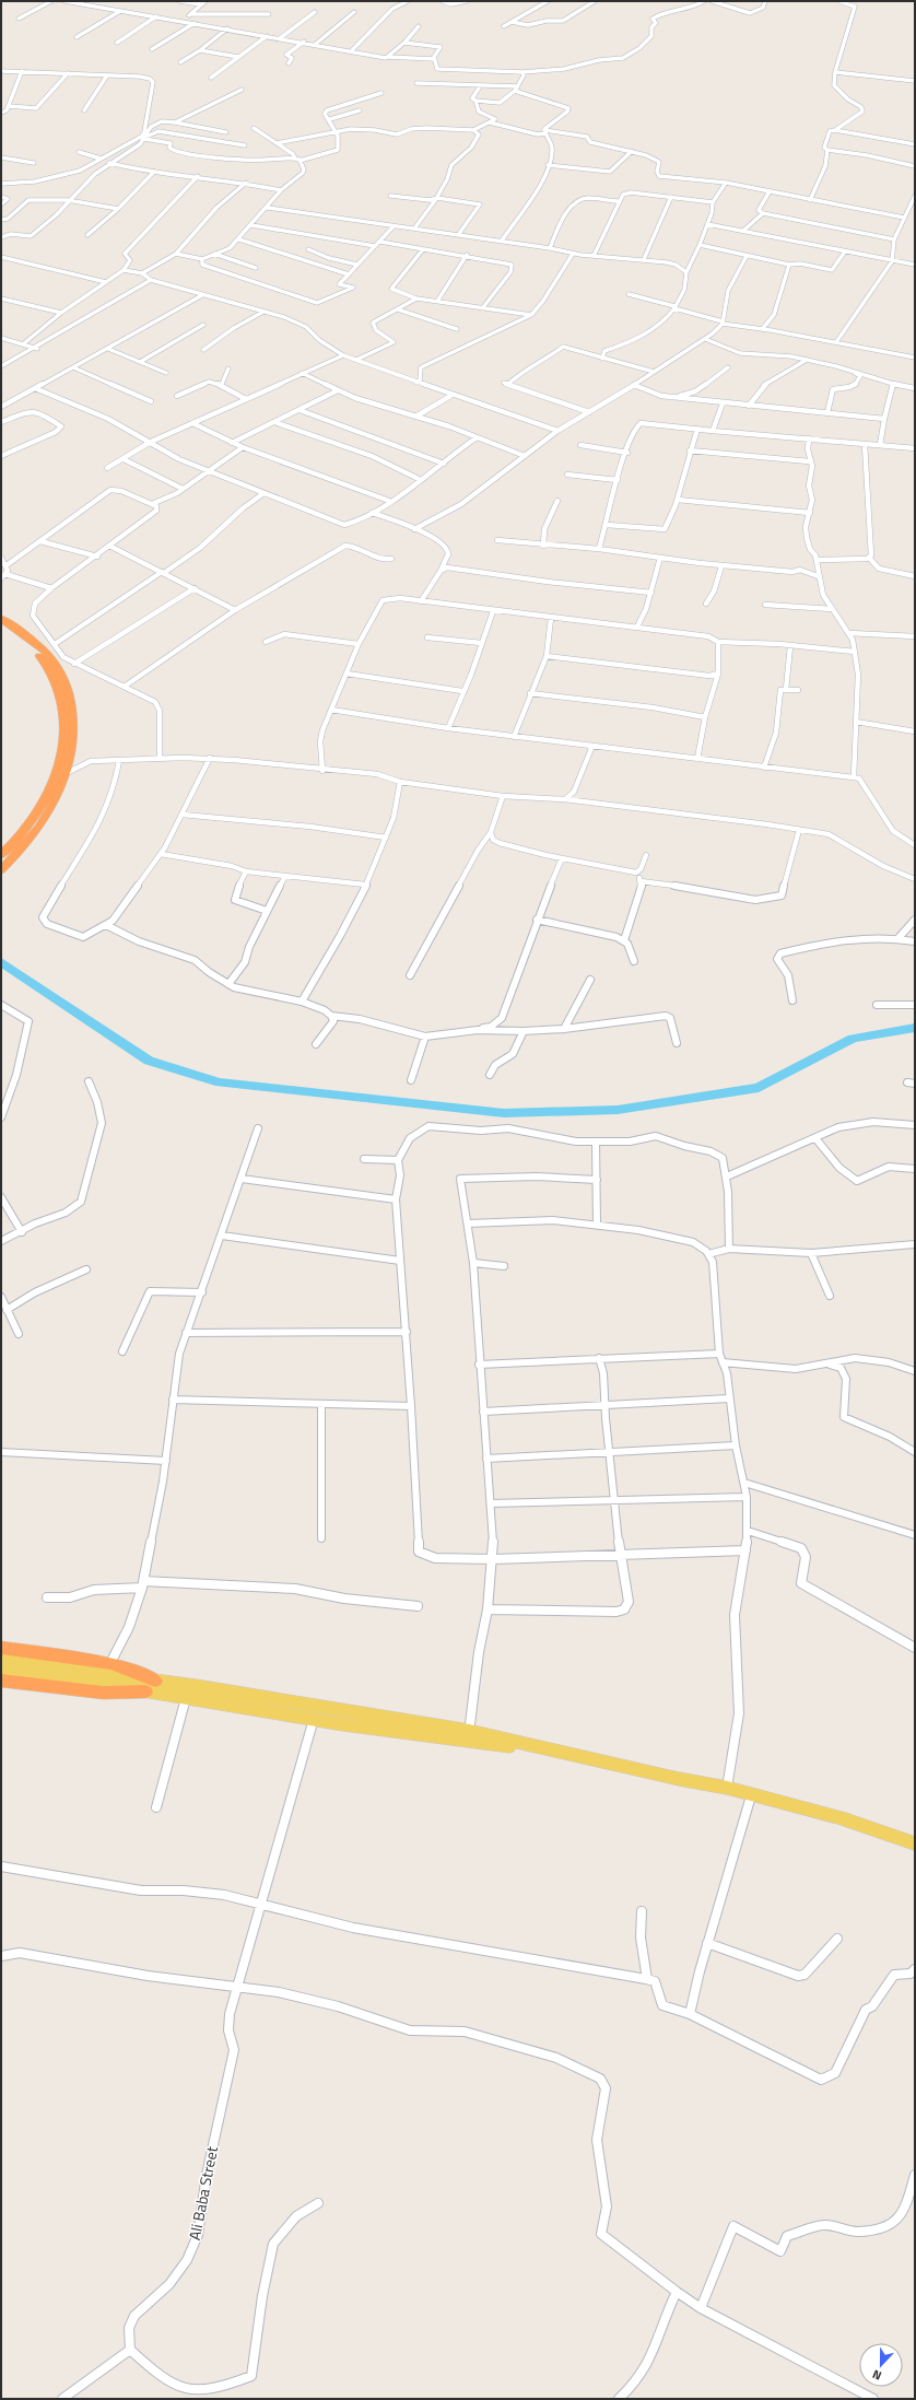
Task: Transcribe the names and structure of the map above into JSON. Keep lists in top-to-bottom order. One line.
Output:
{"streets":{"street":["Ali Baba Street"]},"north":"bottom"}
